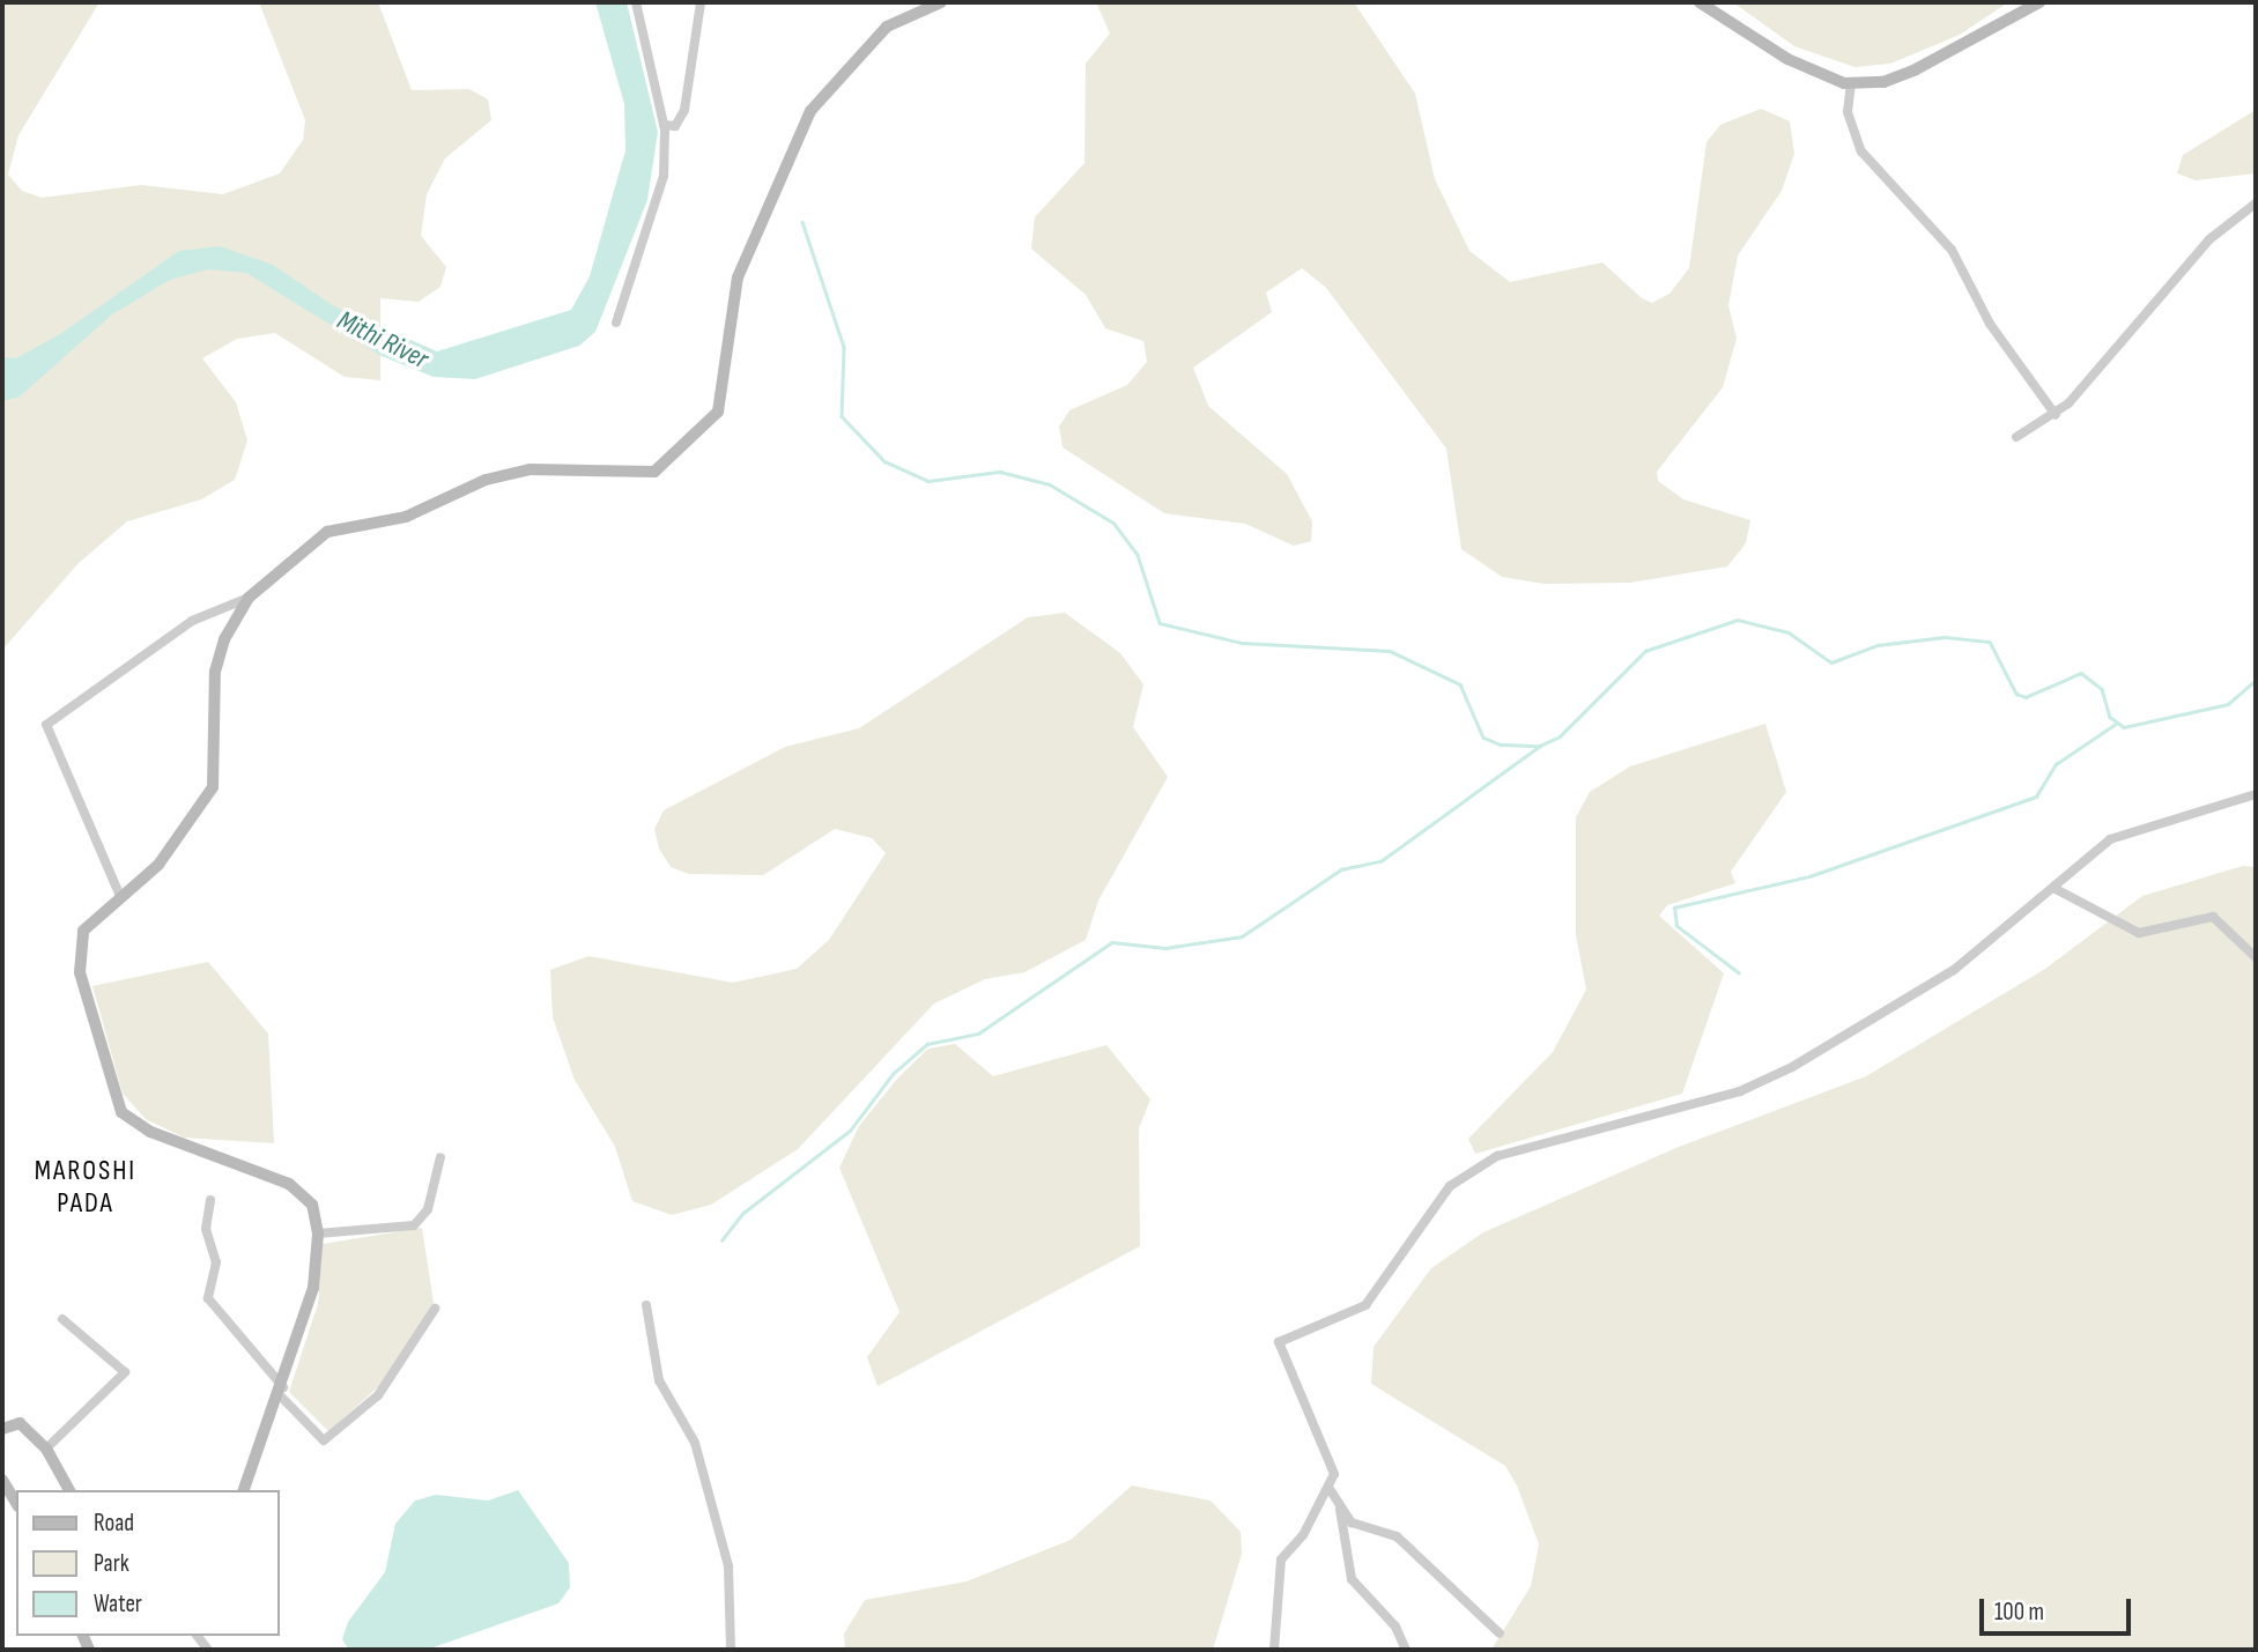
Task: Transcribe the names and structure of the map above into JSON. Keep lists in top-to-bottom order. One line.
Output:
{"districts":["MAROSHI PADA"],"water":["Mithi River"],"legend":["Road","Park","Water"],"scale_bar":"100 m"}
